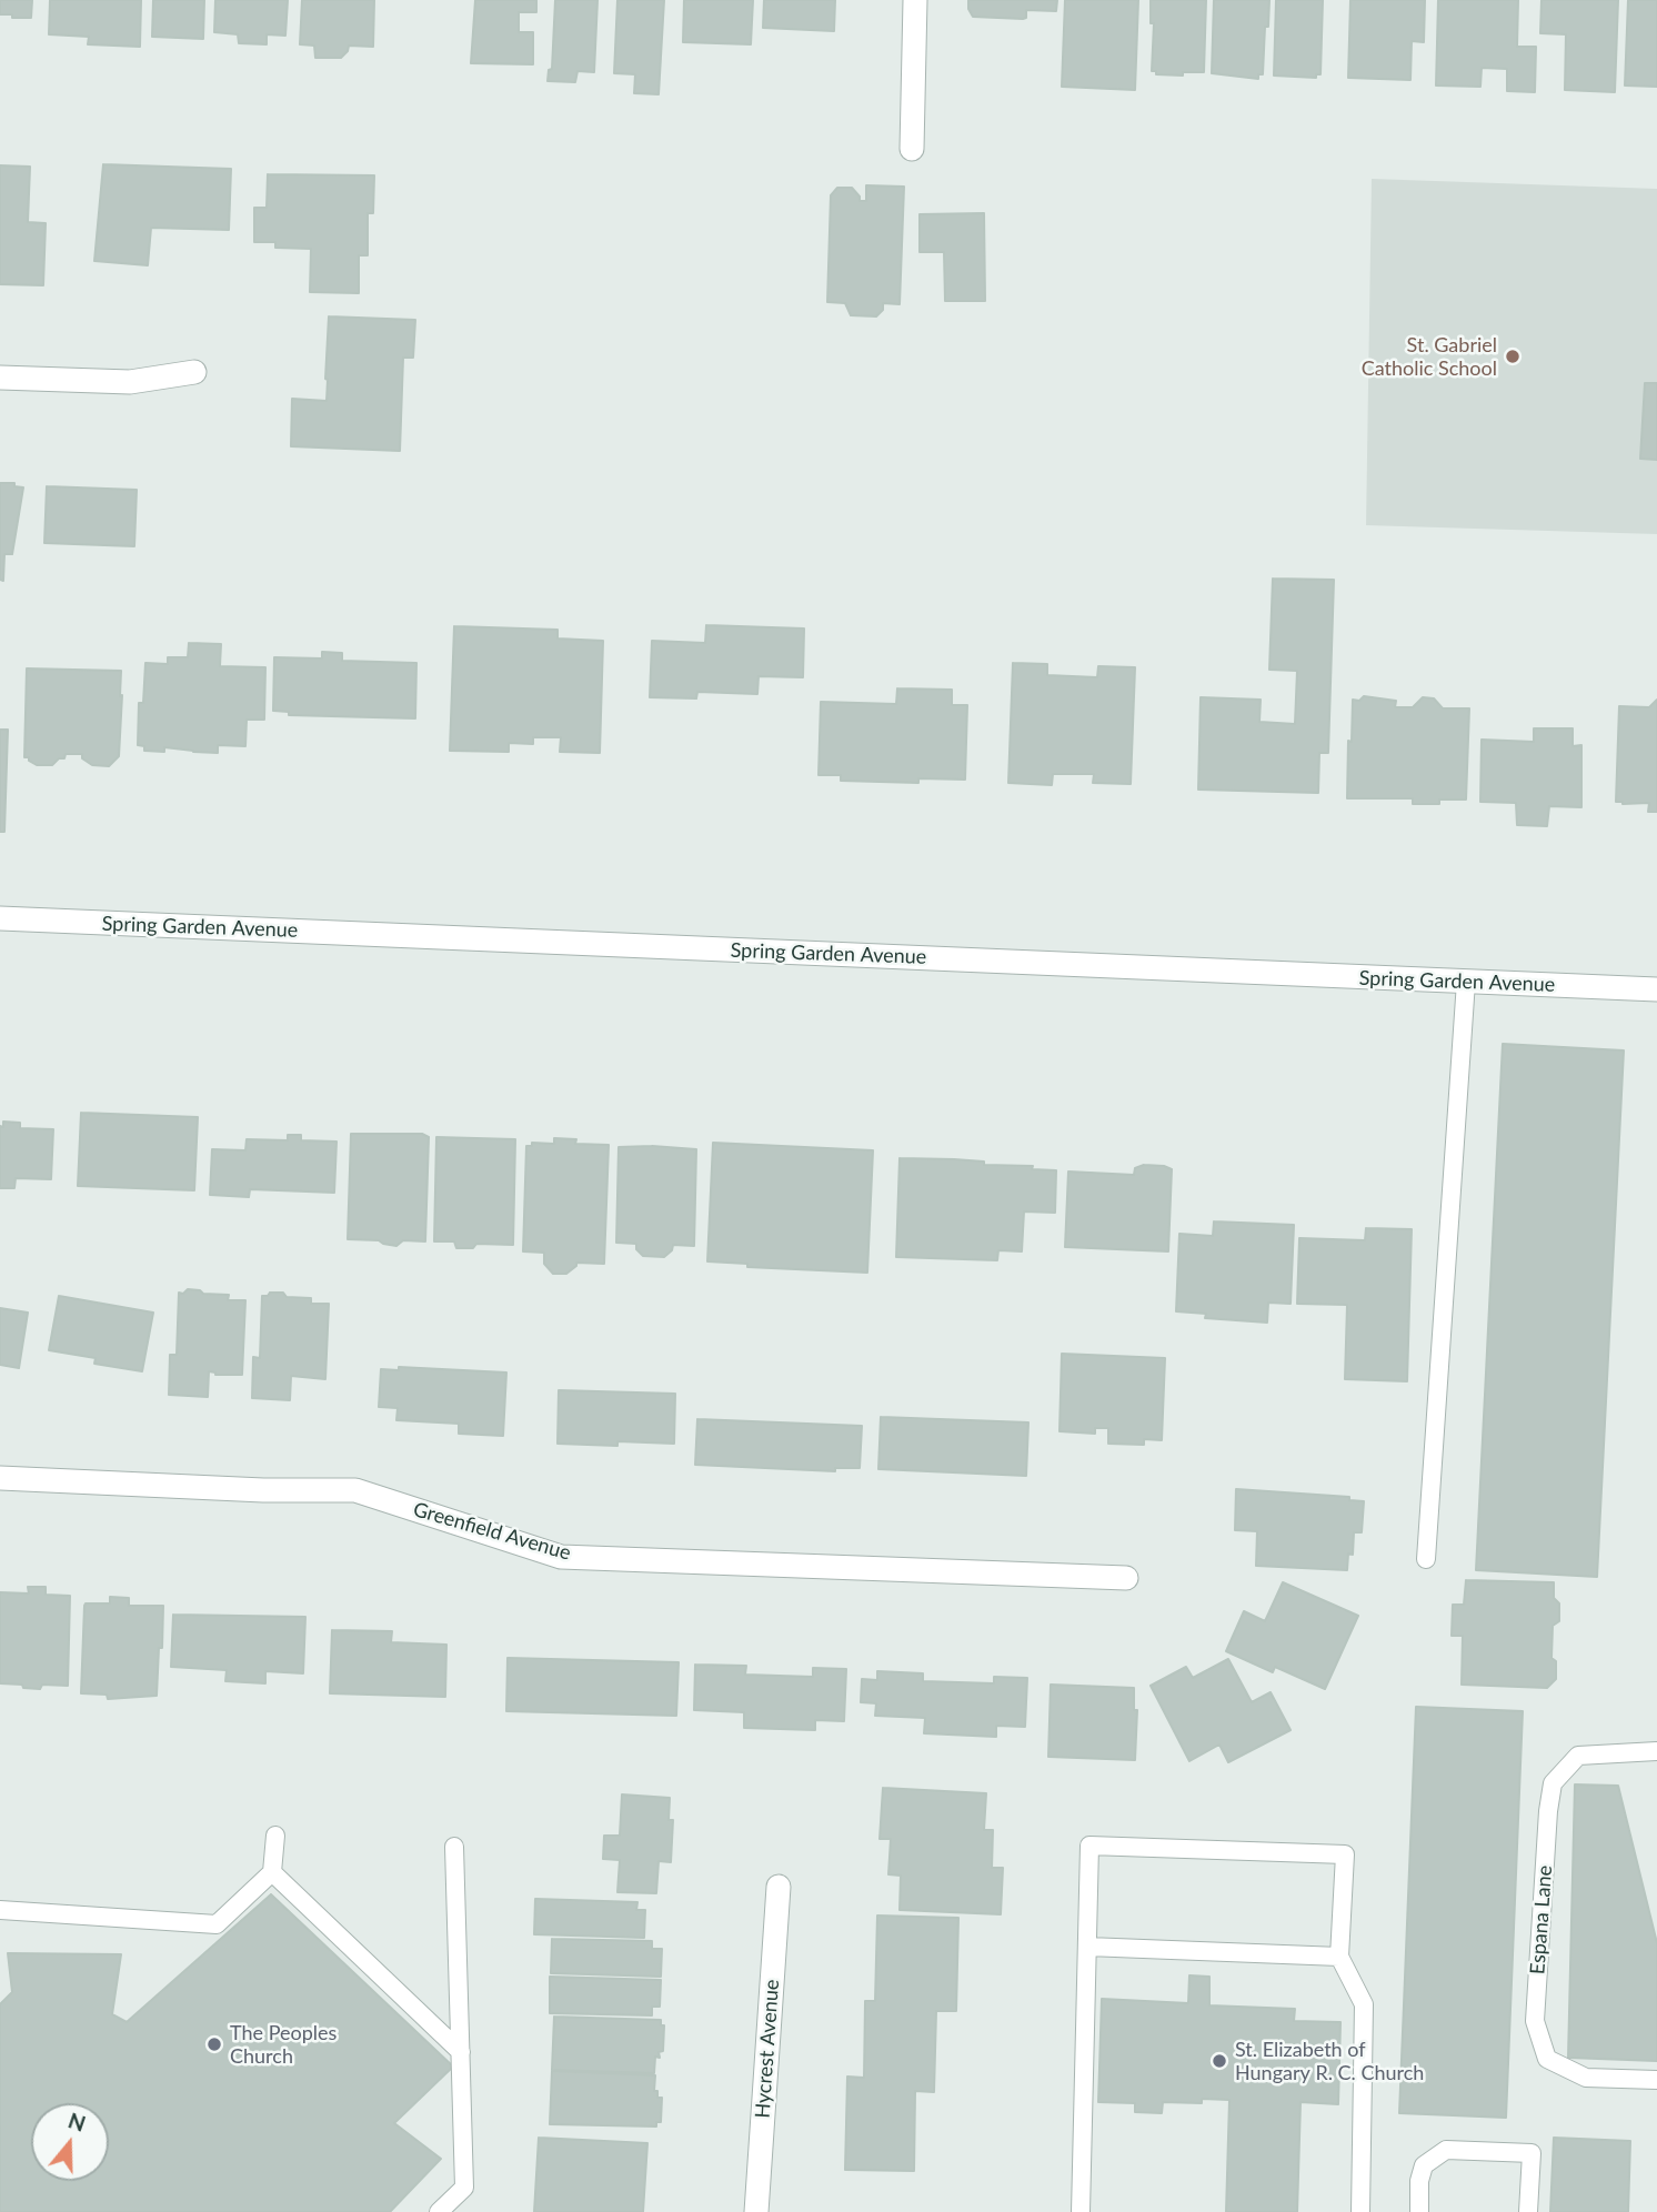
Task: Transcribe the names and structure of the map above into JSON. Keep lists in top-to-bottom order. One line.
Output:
{"streets":{"street":["Spring Garden Avenue","Greenfield Avenue","Hycrest Avenue"],"lane":["Espana Lane"]},"places":["St. Gabriel Catholic School","The Peoples Church","St. Elizabeth of Hungary R. C. Church"],"north":"top"}
